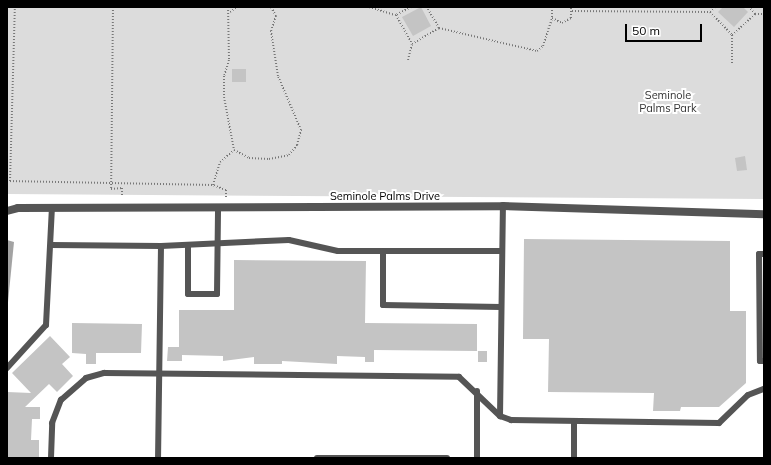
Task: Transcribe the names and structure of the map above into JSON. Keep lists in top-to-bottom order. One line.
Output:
{"streets":{"street":["Seminole Palms Drive"]},"parks":["Seminole Palms Park"],"scale_bar":"50 m"}
